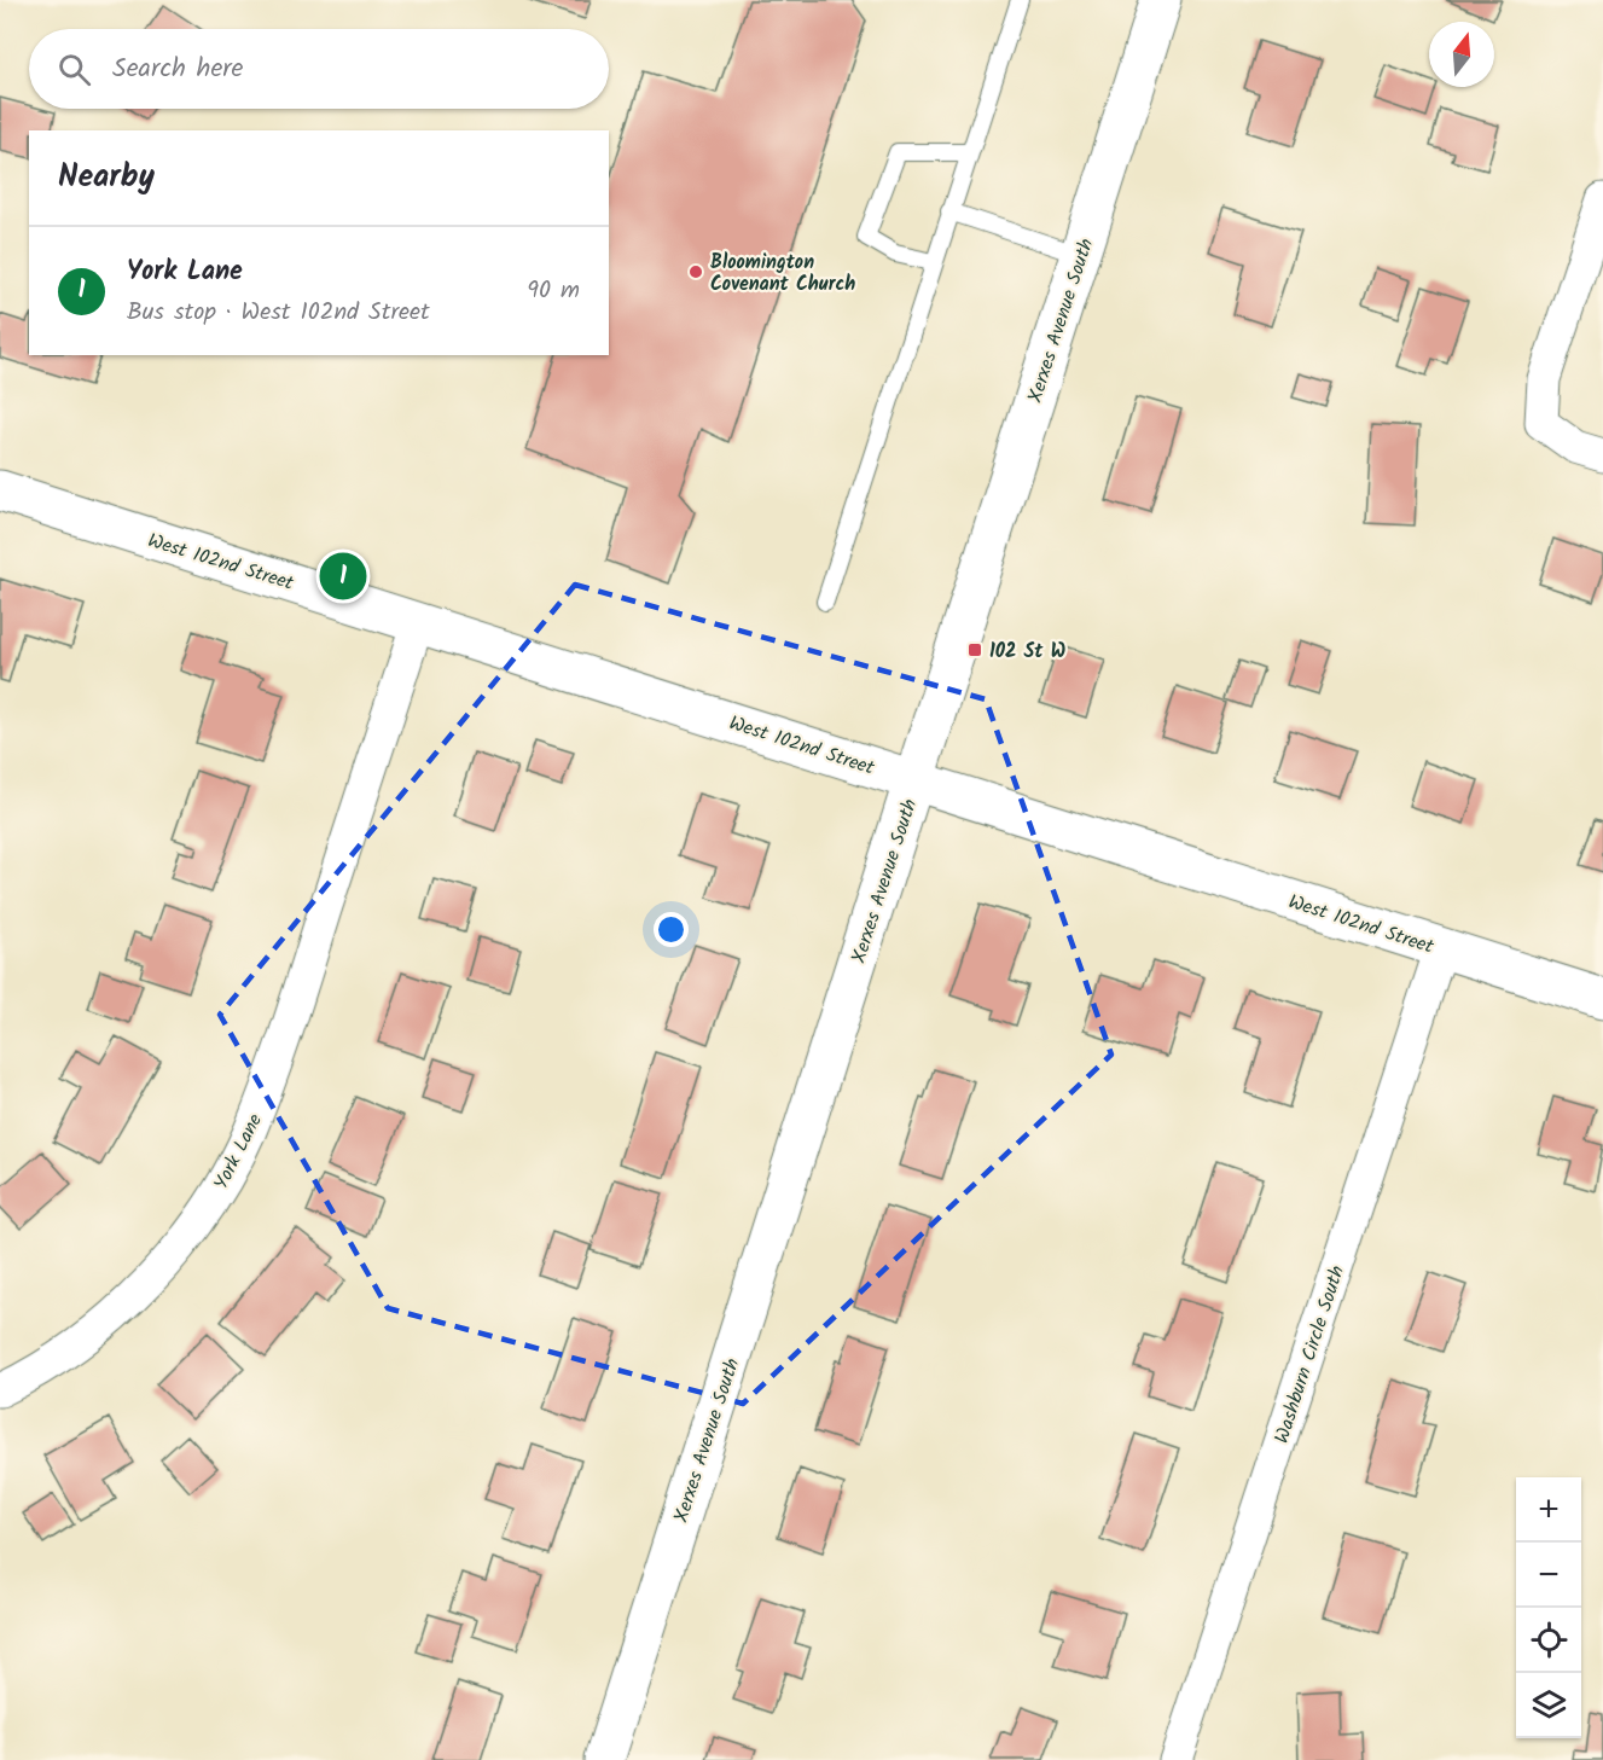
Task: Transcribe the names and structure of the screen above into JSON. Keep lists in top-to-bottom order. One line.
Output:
{"streets":{"street":["Xerxes Avenue South","West 102nd Street","York Lane","Washburn Circle South"]},"crossings":[["Xerxes Avenue South","West 102nd Street"],["West 102nd Street","York Lane"],["West 102nd Street","Washburn Circle South"]],"places":{"other":["Bloomington Covenant Church"],"transit":["102 St W"]},"north":"top","page":{"search":"Search here","heading":"Nearby","list":[{"mark":"1","name":"York Lane","note":"Bus stop · West 102nd Street","value":"90 m"}],"pins":"1","map_buttons":["+","−"]}}
